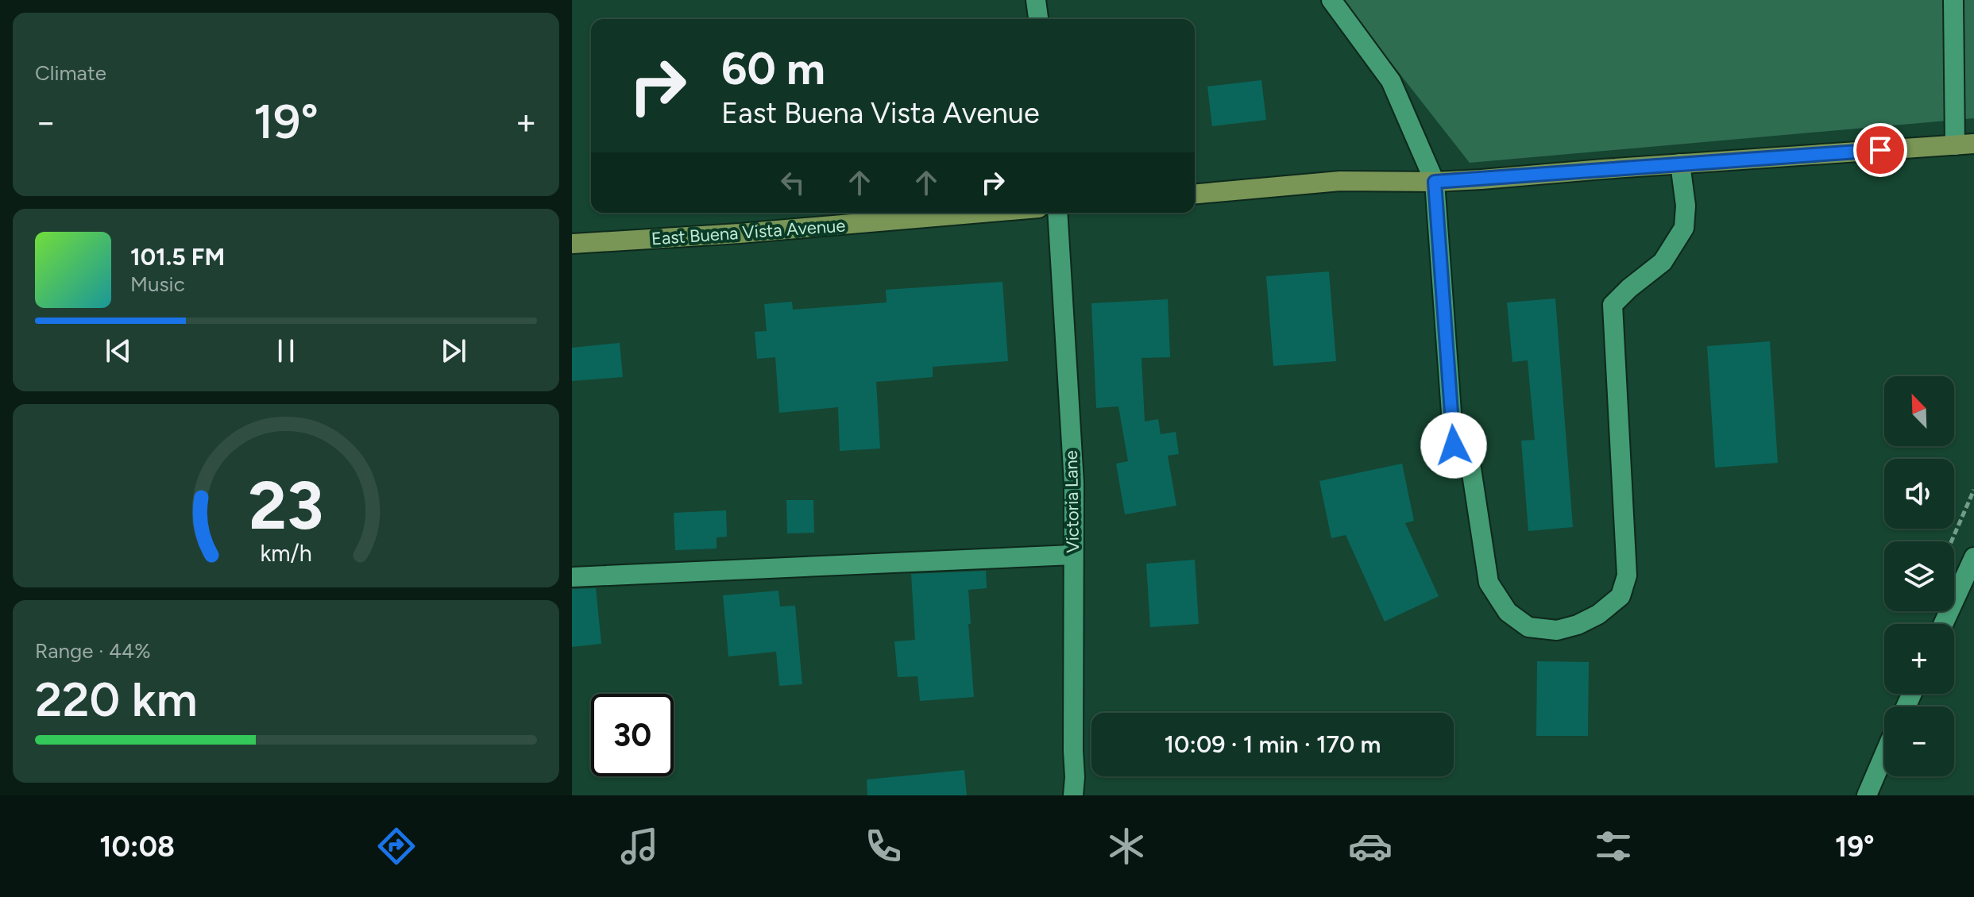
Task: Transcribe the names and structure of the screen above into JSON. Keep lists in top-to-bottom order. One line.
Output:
{"streets":{"main road":["East Buena Vista Avenue"],"street":["Victoria Lane"]},"north":"top left","page":{"tile":["Climate",["Range · 44%","220 km"]],"turn":["60 m","East Buena Vista Avenue"],"heat":["−","19°","+"],"song":["101.5 FM","Music"],"map_buttons":["+","−"],"limit":"30","trip":"10:09 · 1 min · 170 m","tabs":["10:08","19°"],"gauge":["23","km/h"]}}
